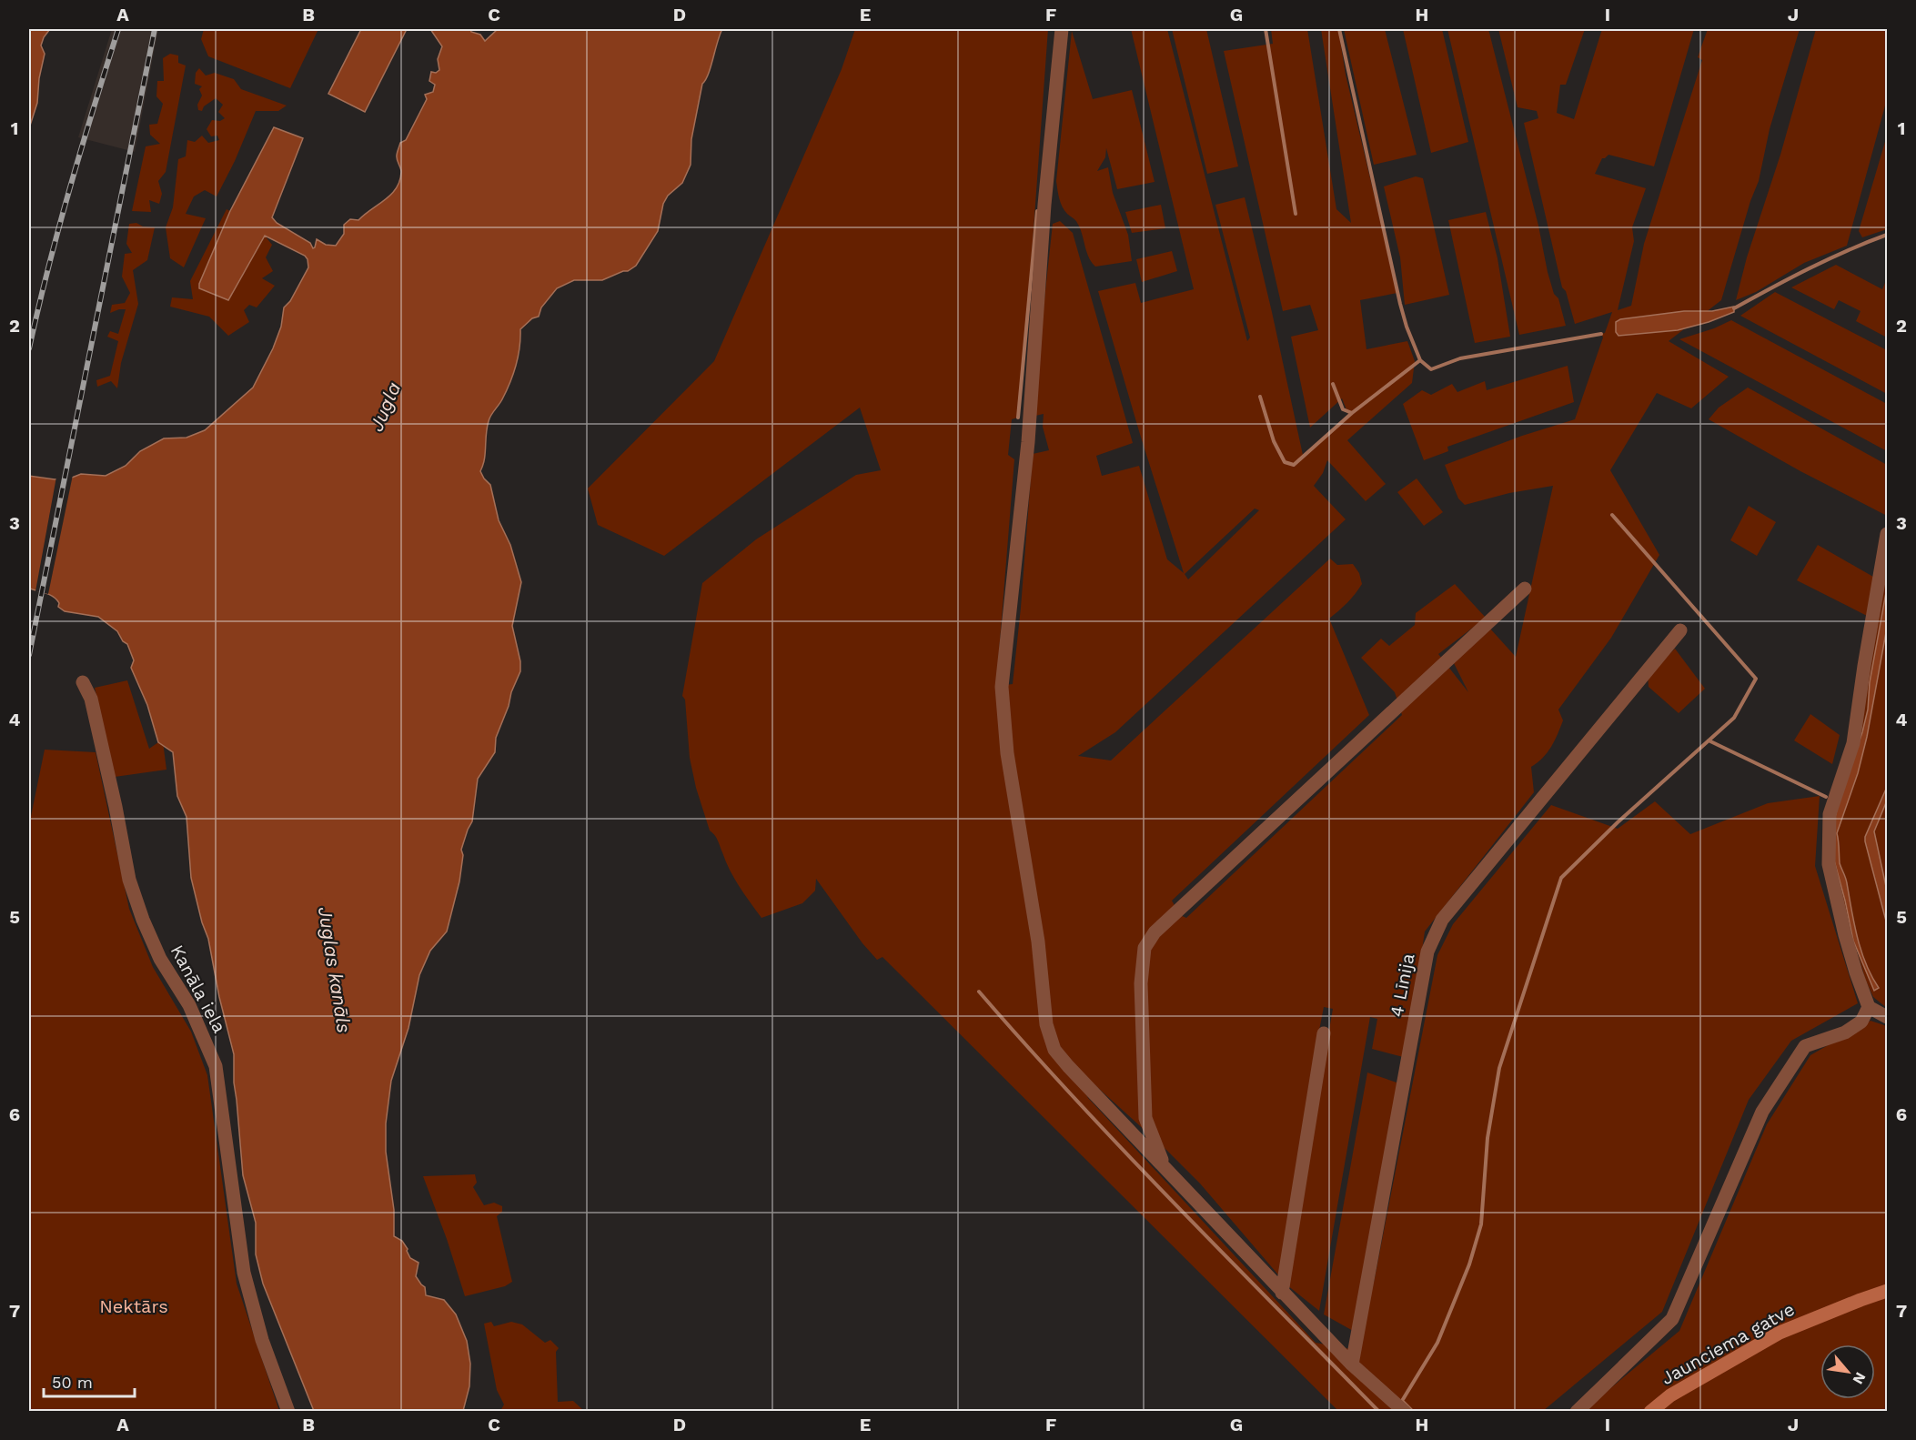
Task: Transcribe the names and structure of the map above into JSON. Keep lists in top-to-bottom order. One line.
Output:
{"streets":{"main road":["Jaunciema gatve"],"street":["4 Līnija","Kanāla iela"]},"water":["Jugla","Juglas kanāls"],"parks":["Nektārs"],"scale_bar":"50 m","north":"bottom right","grid":{"columns":["A","B","C","D","E","F","G","H","I","J"],"rows":["1","2","3","4","5","6","7"]}}
